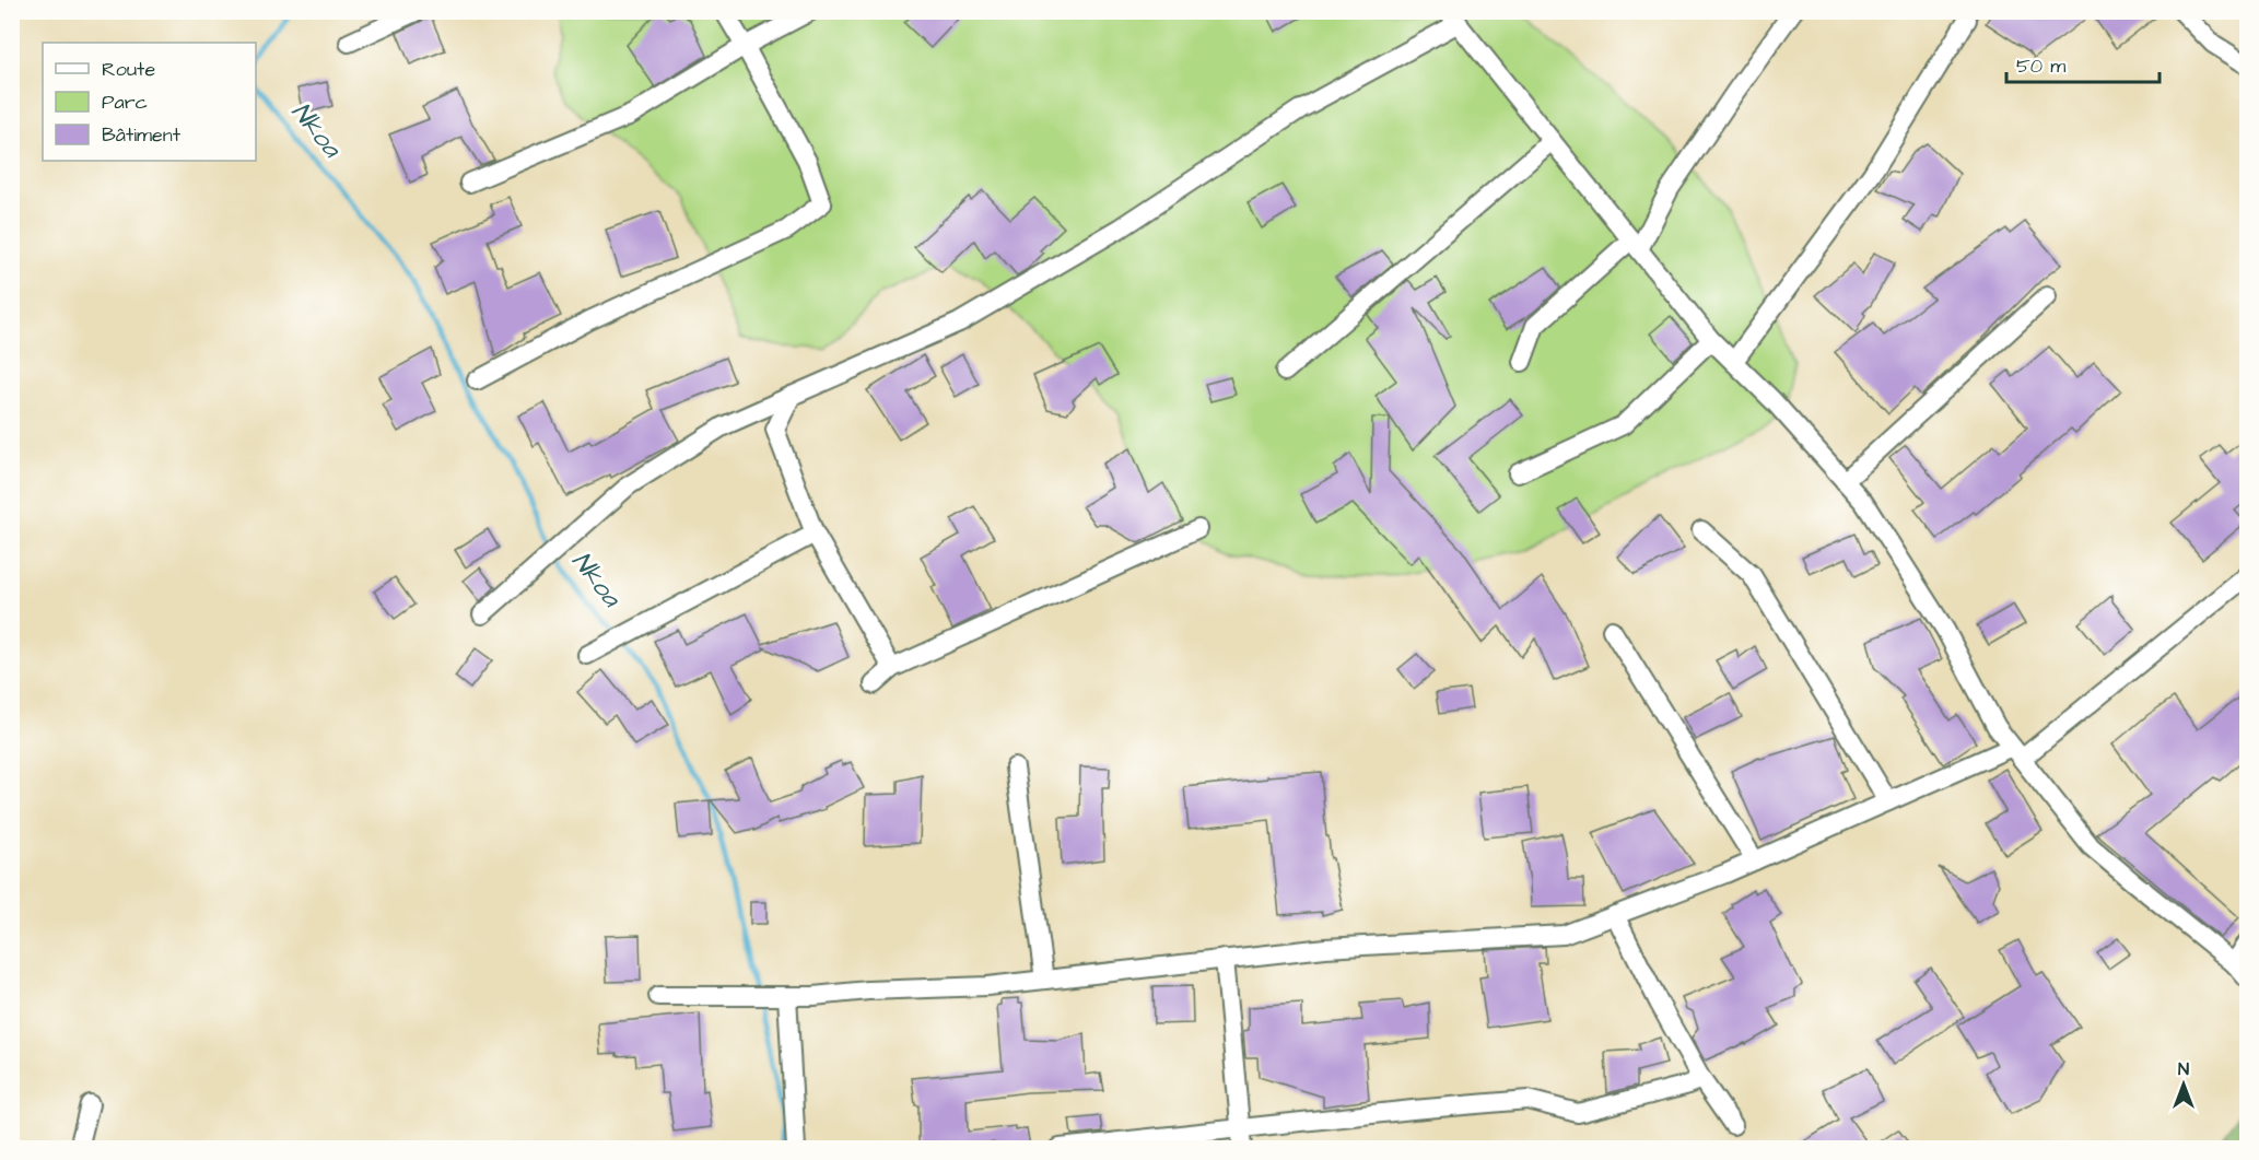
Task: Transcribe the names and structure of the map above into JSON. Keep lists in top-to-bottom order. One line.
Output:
{"water":["Nkoa"],"legend":["Route","Parc","Bâtiment"],"scale_bar":"50 m","north":"top"}
